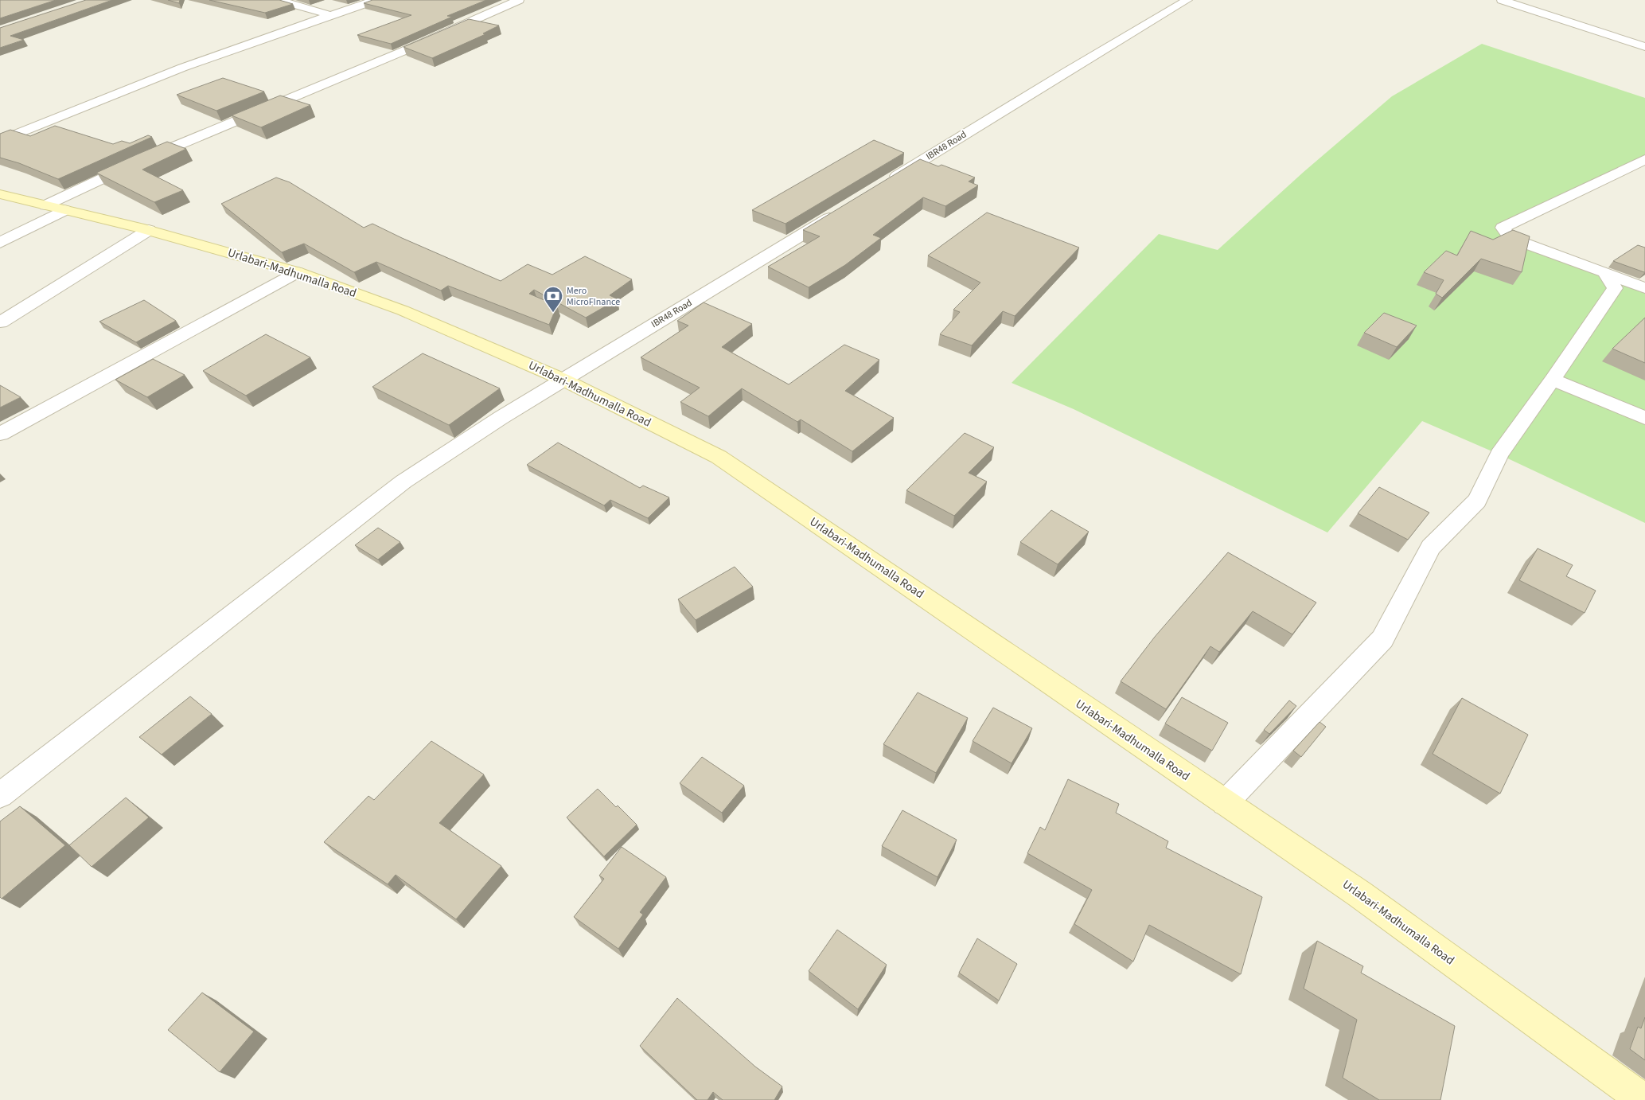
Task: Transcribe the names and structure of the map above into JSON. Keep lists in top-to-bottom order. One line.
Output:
{"streets":{"main road":["Urlabari-Madhumalla Road"],"street":["IBR48 Road"]},"crossings":[["IBR48 Road","Urlabari-Madhumalla Road"]],"places":{"bank":["Mero MicroFInance"]}}
